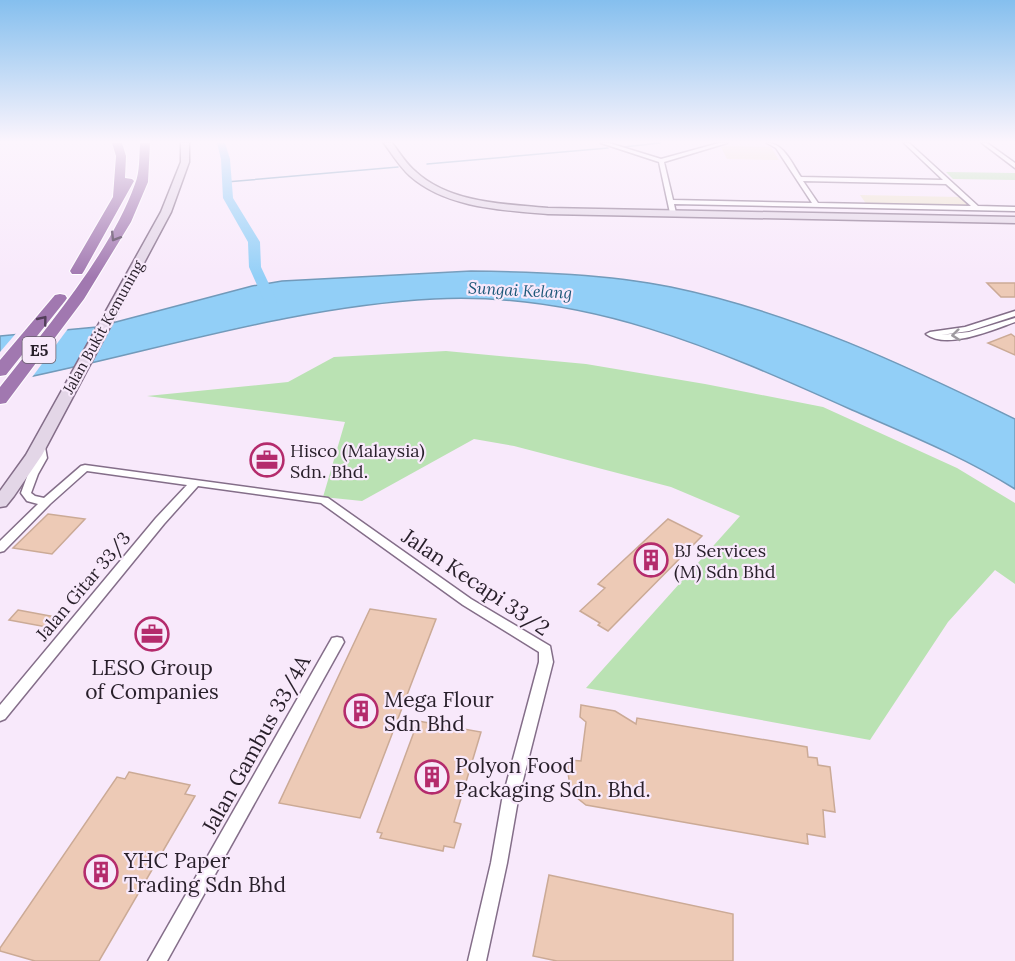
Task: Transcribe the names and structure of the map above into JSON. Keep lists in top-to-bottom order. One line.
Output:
{"streets":{"highway":["E5"],"street":["Jalan Bukit Kemuning","Jalan Kecapi 33/2","Jalan Gitar 33/3","Jalan Gambus 33/4A"]},"crossings":[["Jalan Kecapi 33/2","Jalan Gitar 33/3"]],"water":["Sungai Kelang"],"places":{"office":["Hisco (Malaysia) Sdn. Bhd.","LESO Group of Companies"],"building":["BJ Services (M) Sdn Bhd","Mega Flour Sdn Bhd","Polyon Food Packaging Sdn. Bhd.","YHC Paper Trading Sdn Bhd"]}}
